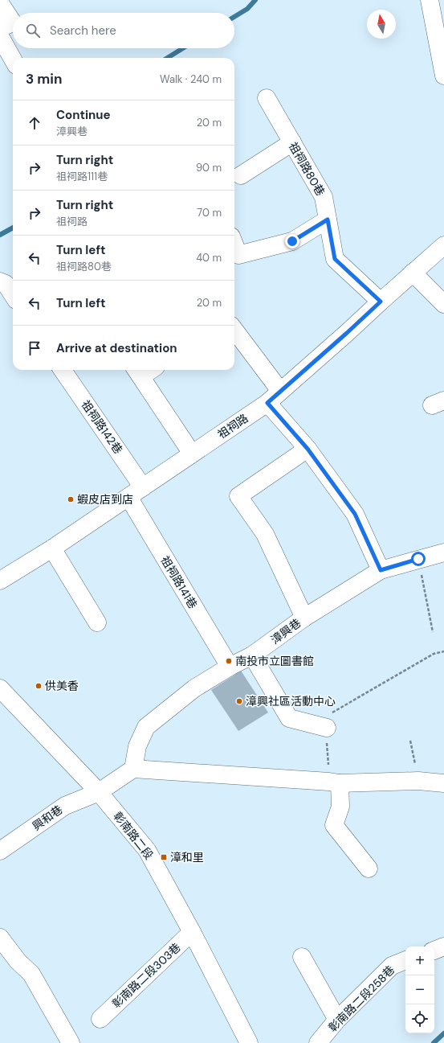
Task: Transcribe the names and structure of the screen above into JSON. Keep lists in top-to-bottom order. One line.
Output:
{"streets":{"street":["祖祠路80巷","祖祠路","祖祠路142巷","祖祠路141巷","漳興巷","興和巷","彰南路二段","彰南路二段303巷","彰南路二段258巷"]},"crossings":[["祖祠路80巷","祖祠路"],["祖祠路","祖祠路142巷"],["祖祠路","祖祠路141巷"],["祖祠路141巷","漳興巷"],["興和巷","彰南路二段"],["彰南路二段","彰南路二段303巷"]],"places":{"other":["蝦皮店到店","南投市立圖書館","供美香","漳興社區活動中心"],"transit":["漳和里"]},"north":"top","page":{"search":"Search here","heading":["3 min","Walk · 240 m"],"list":[["Continue","漳興巷","20 m"],["Turn right","祖祠路111巷","90 m"],["Turn right","祖祠路","70 m"],["Turn left","祖祠路80巷","40 m"],["Turn left","20 m"],"Arrive at destination"],"map_buttons":["+","−"]}}
